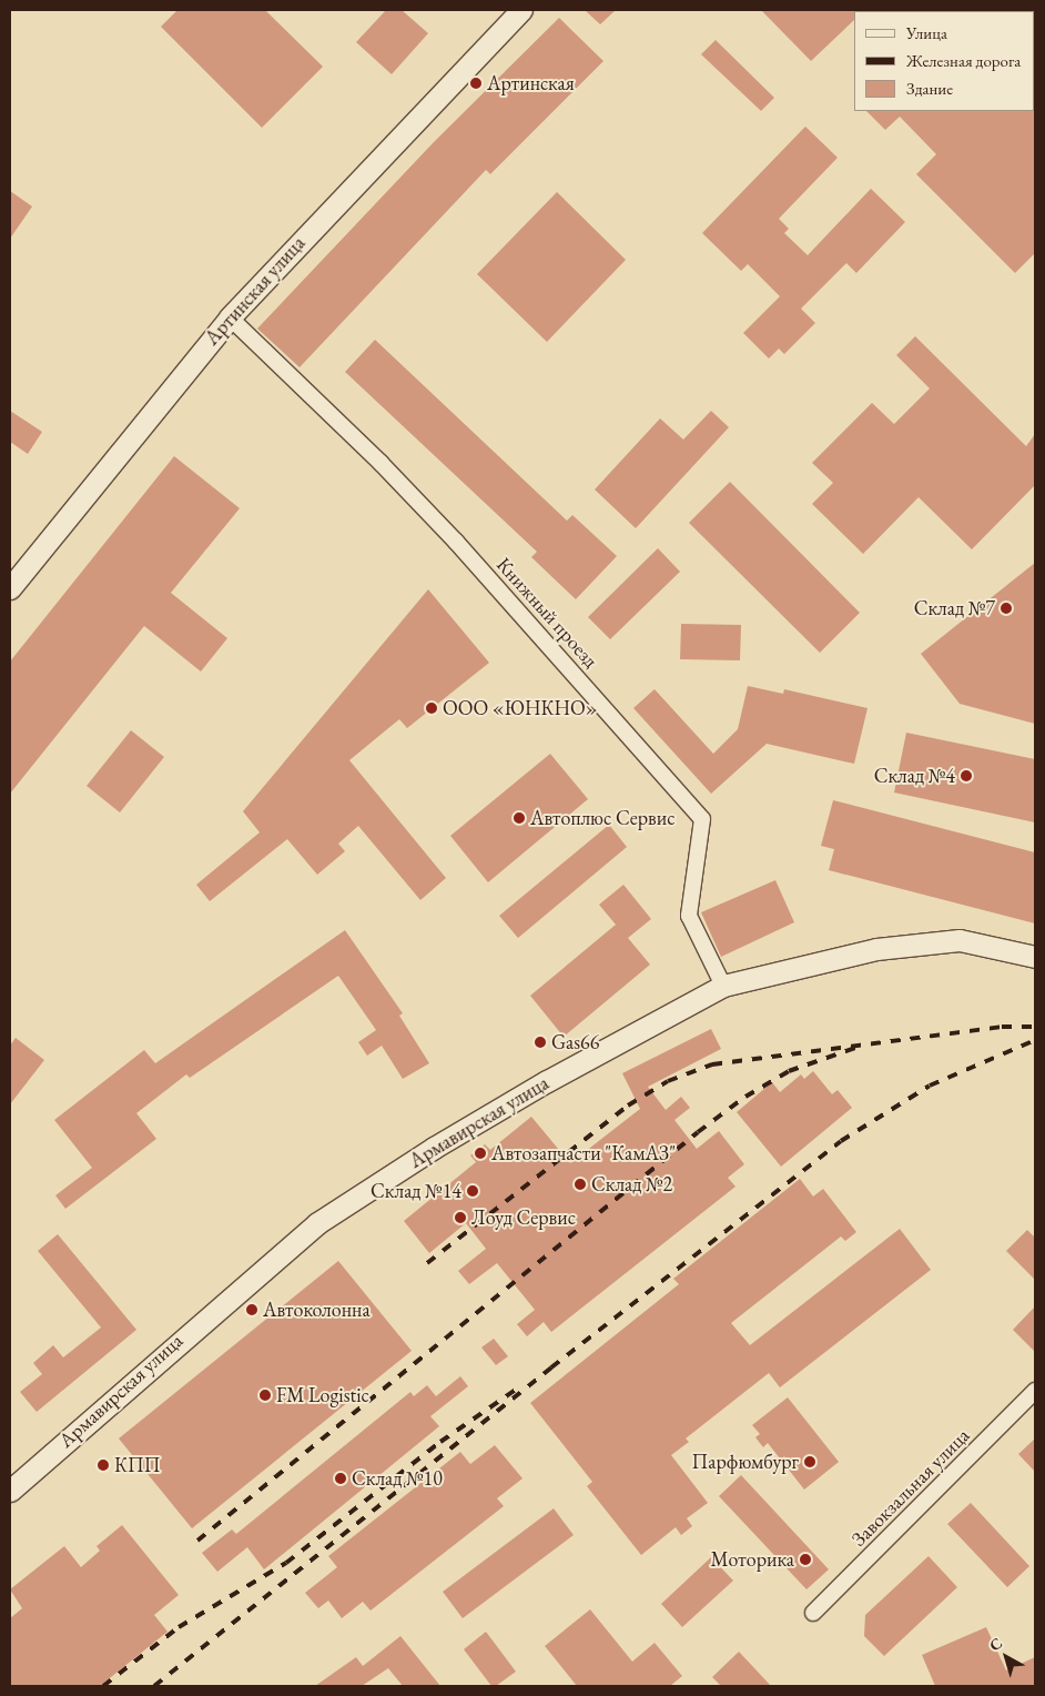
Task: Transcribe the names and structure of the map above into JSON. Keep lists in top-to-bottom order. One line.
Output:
{"streets":{"main road":["Артинская улица","Армавирская улица"],"street":["Книжный проезд","Завокзальная улица"]},"crossings":[["Артинская улица","Книжный проезд"],["Книжный проезд","Армавирская улица"]],"places":["Артинская","Склад №7","ООО «ЮНКНО»","Склад №4","Автоплюс Сервис","Gas66","Автозапчасти \"КамАЗ\"","Склад №2","Склад №14","Лоуд Сервис","Автоколонна","FM Logistic","Парфюмбург","КПП","Склад №10","Моторика"],"legend":["Улица","Железная дорога","Здание"],"north":"top left"}
